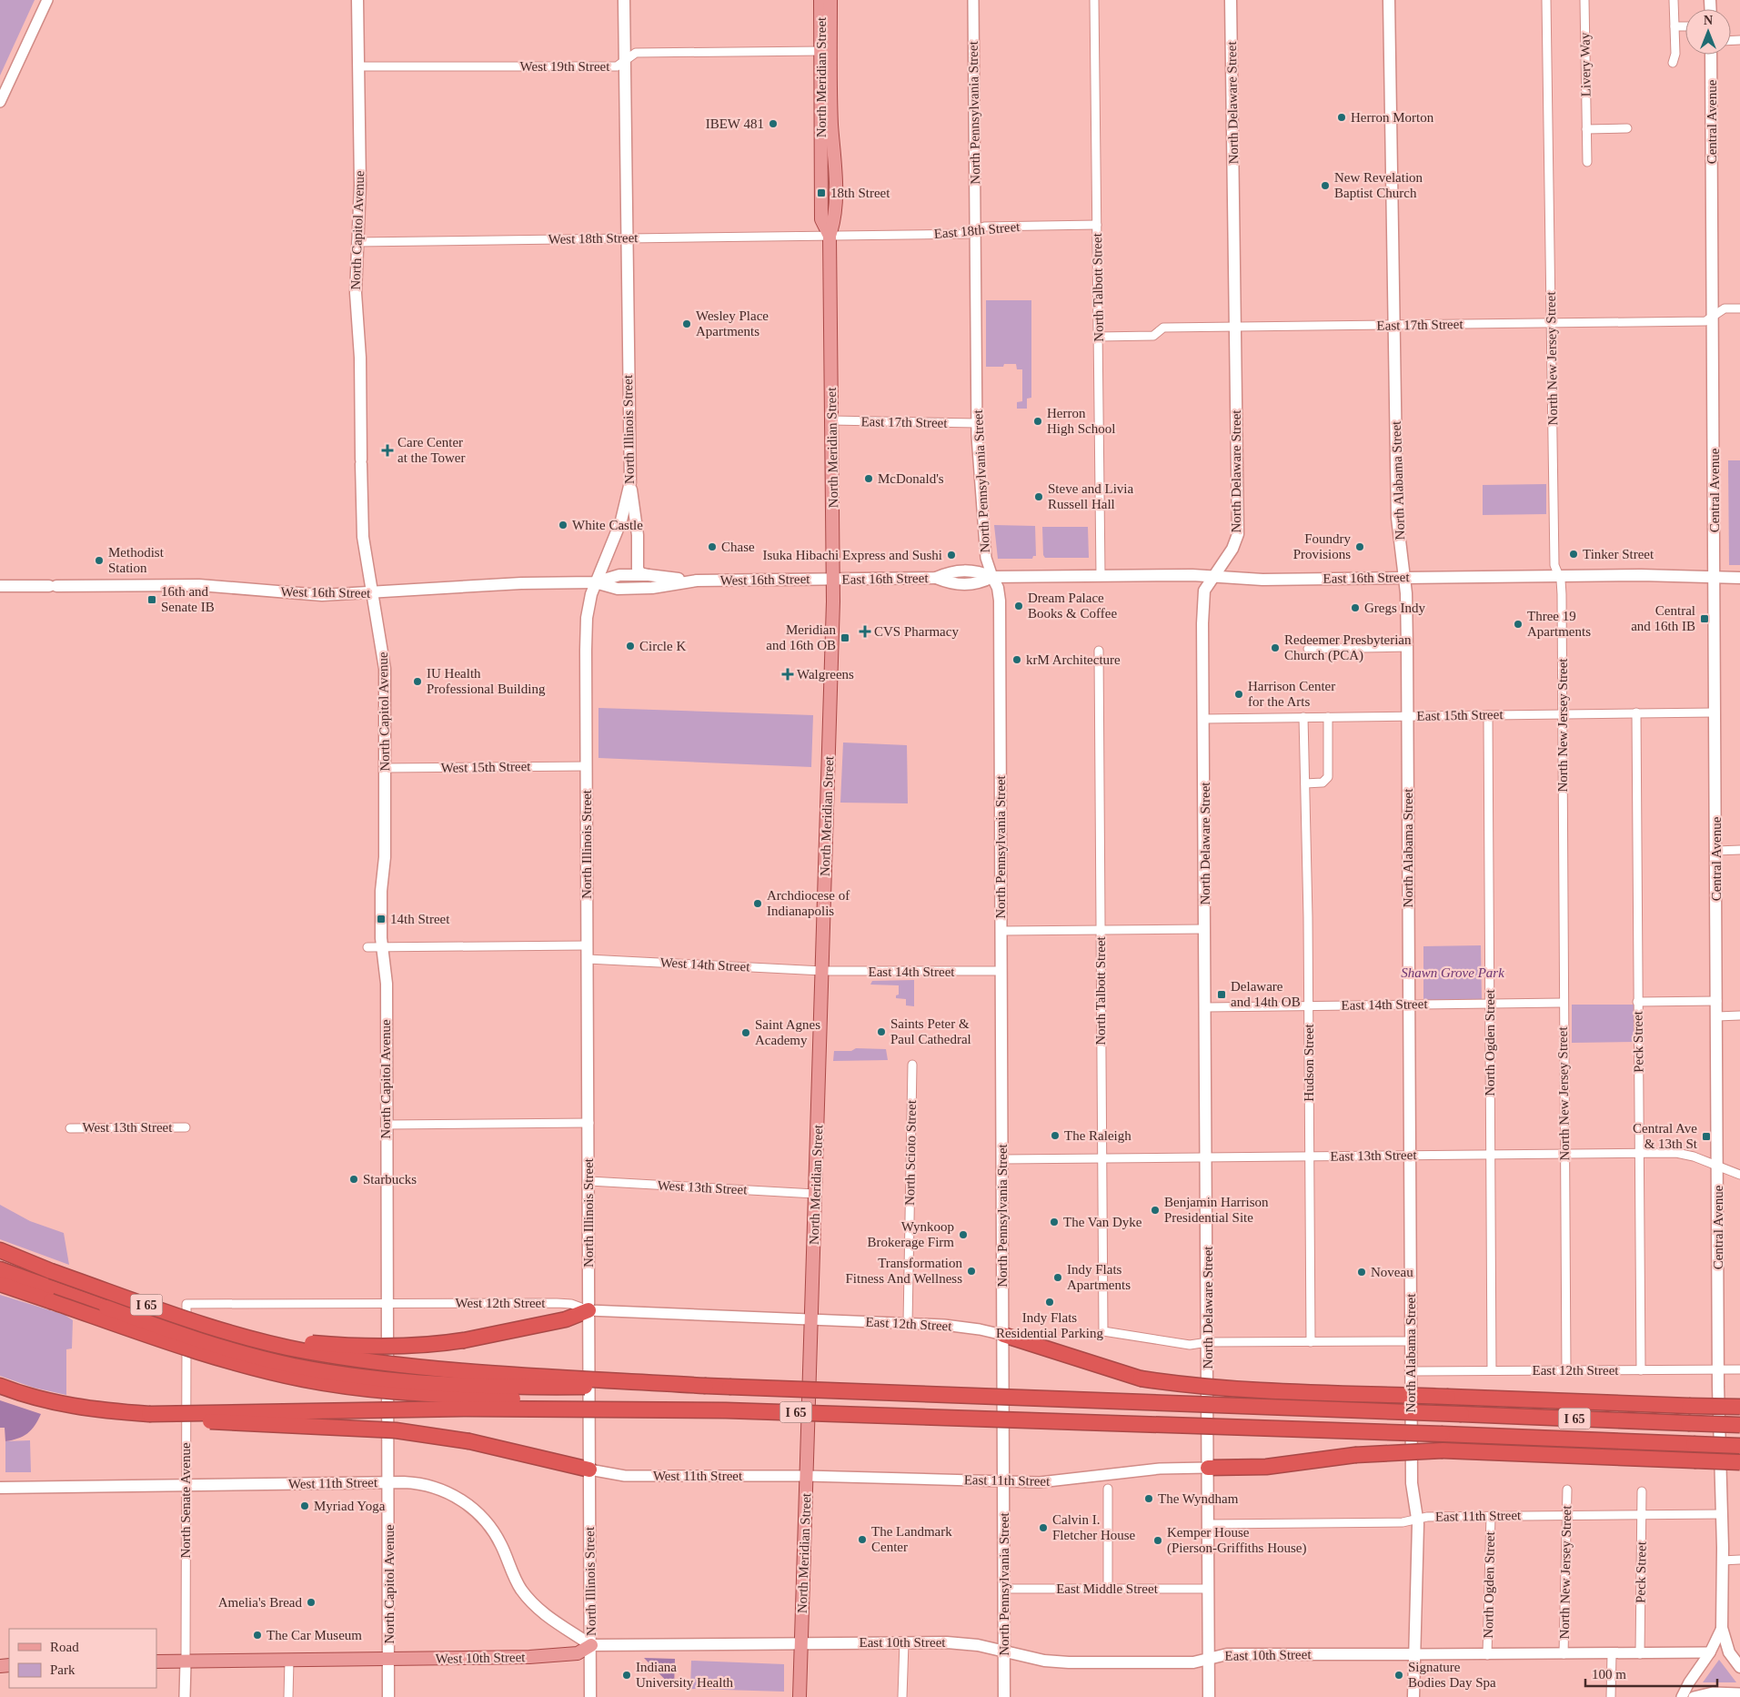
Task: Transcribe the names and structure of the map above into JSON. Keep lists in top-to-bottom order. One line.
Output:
{"streets":{"highway":["I 65"],"main road":["North Meridian Street","North Delaware Street","North Pennsylvania Street","Central Avenue","North Capitol Avenue","North Illinois Street","North Alabama Street","East 16th Street","West 16th Street","West 11th Street","East 10th Street","West 10th Street"],"street":["Livery Way","West 19th Street","East 18th Street","West 18th Street","North Talbott Street","East 17th Street","North New Jersey Street","East 15th Street","West 15th Street","West 14th Street","East 14th Street","Peck Street","North Ogden Street","Hudson Street","West 13th Street","North Scioto Street","East 13th Street","West 12th Street","East 12th Street","East 11th Street","North Senate Avenue","East Middle Street"]},"crossings":[["West 19th Street","North Meridian Street"],["West 19th Street","North Capitol Avenue"],["West 19th Street","North Illinois Street"],["North Meridian Street","East 18th Street"],["North Meridian Street","West 18th Street"],["North Meridian Street","East 17th Street"],["North Meridian Street","East 16th Street"],["North Meridian Street","West 16th Street"],["North Meridian Street","West 14th Street"],["North Meridian Street","East 14th Street"],["North Meridian Street","West 13th Street"],["North Meridian Street","West 12th Street"],["North Meridian Street","East 12th Street"],["North Meridian Street","West 11th Street"],["North Meridian Street","East 11th Street"],["North Meridian Street","East 10th Street"],["North Meridian Street","West 10th Street"],["North Delaware Street","North Talbott Street"],["North Delaware Street","East 17th Street"],["North Delaware Street","East 16th Street"],["North Delaware Street","East 15th Street"],["North Delaware Street","East 14th Street"],["North Delaware Street","East 13th Street"],["North Delaware Street","East 11th Street"],["North Delaware Street","East Middle Street"],["North Delaware Street","East 10th Street"],["North Pennsylvania Street","East 18th Street"],["North Pennsylvania Street","East 17th Street"],["North Pennsylvania Street","East 16th Street"],["North Pennsylvania Street","East 14th Street"],["North Pennsylvania Street","East 13th Street"],["North Pennsylvania Street","East 12th Street"],["North Pennsylvania Street","East 11th Street"],["North Pennsylvania Street","East Middle Street"],["North Pennsylvania Street","East 10th Street"],["Central Avenue","East 17th Street"],["Central Avenue","East 16th Street"],["Central Avenue","East 15th Street"],["Central Avenue","East 13th Street"],["Central Avenue","East 12th Street"],["Central Avenue","East 11th Street"],["North Capitol Avenue","West 18th Street"],["North Capitol Avenue","West 16th Street"],["North Capitol Avenue","West 15th Street"],["North Capitol Avenue","West 12th Street"],["North Capitol Avenue","West 11th Street"],["North Capitol Avenue","West 10th Street"],["East 18th Street","West 18th Street"],["East 18th Street","North Talbott Street"],["West 18th Street","North Illinois Street"],["North Talbott Street","East 17th Street"],["North Talbott Street","East 16th Street"],["North Talbott Street","East 13th Street"],["East 17th Street","North New Jersey Street"],["East 17th Street","North Alabama Street"],["North New Jersey Street","East 16th Street"],["North New Jersey Street","East 15th Street"],["North New Jersey Street","East 14th Street"],["North New Jersey Street","East 13th Street"],["North New Jersey Street","East 12th Street"],["North New Jersey Street","East 11th Street"],["North New Jersey Street","East 10th Street"],["North Illinois Street","West 16th Street"],["North Illinois Street","West 15th Street"],["North Illinois Street","West 14th Street"],["North Illinois Street","West 13th Street"],["North Illinois Street","West 12th Street"],["North Illinois Street","West 11th Street"],["North Illinois Street","West 10th Street"],["North Alabama Street","East 16th Street"],["North Alabama Street","East 15th Street"],["North Alabama Street","East 14th Street"],["North Alabama Street","East 13th Street"],["North Alabama Street","East 12th Street"],["North Alabama Street","East 11th Street"],["North Alabama Street","East 10th Street"],["East 16th Street","West 16th Street"],["East 15th Street","Peck Street"],["East 15th Street","North Ogden Street"],["East 15th Street","Hudson Street"],["West 14th Street","East 14th Street"],["East 14th Street","North Ogden Street"],["East 14th Street","Hudson Street"],["Peck Street","East 13th Street"],["Peck Street","East 12th Street"],["Peck Street","East 11th Street"],["Peck Street","East 10th Street"],["North Ogden Street","East 13th Street"],["North Ogden Street","East 12th Street"],["North Ogden Street","East 11th Street"],["North Ogden Street","East 10th Street"],["Hudson Street","East 13th Street"],["North Scioto Street","East 12th Street"],["West 12th Street","East 12th Street"],["West 12th Street","North Senate Avenue"],["West 11th Street","East 11th Street"],["West 11th Street","North Senate Avenue"],["West 11th Street","West 10th Street"],["North Senate Avenue","West 10th Street"],["East 10th Street","West 10th Street"]],"parks":["Shawn Grove Park"],"places":{"other":["Herron Morton","IBEW 481","New Revelation Baptist Church","Wesley Place Apartments","Herron High School","McDonald's","Steve and Livia Russell Hall","White Castle","Chase","Foundry Provisions","Tinker Street","Isuka Hibachi Express and Sushi","Methodist Station","Dream Palace Books & Coffee","Gregs Indy","Three 19 Apartments","Circle K","Redeemer Presbyterian Church (PCA)","krM Architecture","IU Health Professional Building","Harrison Center for the Arts","Archdiocese of Indianapolis","Saints Peter & Paul Cathedral","Saint Agnes Academy","The Raleigh","Starbucks","Benjamin Harrison Presidential Site","The Van Dyke","Wynkoop Brokerage Firm","Transformation Fitness And Wellness","Noveau","Indy Flats Apartments","Indy Flats Residential Parking","The Wyndham","Myriad Yoga","Calvin I. Fletcher House","The Landmark Center","Kemper House (Pierson-Griffiths House)","Amelia's Bread","The Car Museum","Indiana University Health","Signature Bodies Day Spa"],"transit":["18th Street","16th and Senate IB","Central and 16th IB","Meridian and 16th OB","14th Street","Delaware and 14th OB","Central Ave & 13th St"],"health":["Care Center at the Tower","CVS Pharmacy","Walgreens"]},"legend":["Road","Park"],"scale_bar":"100 m","north":"top"}
